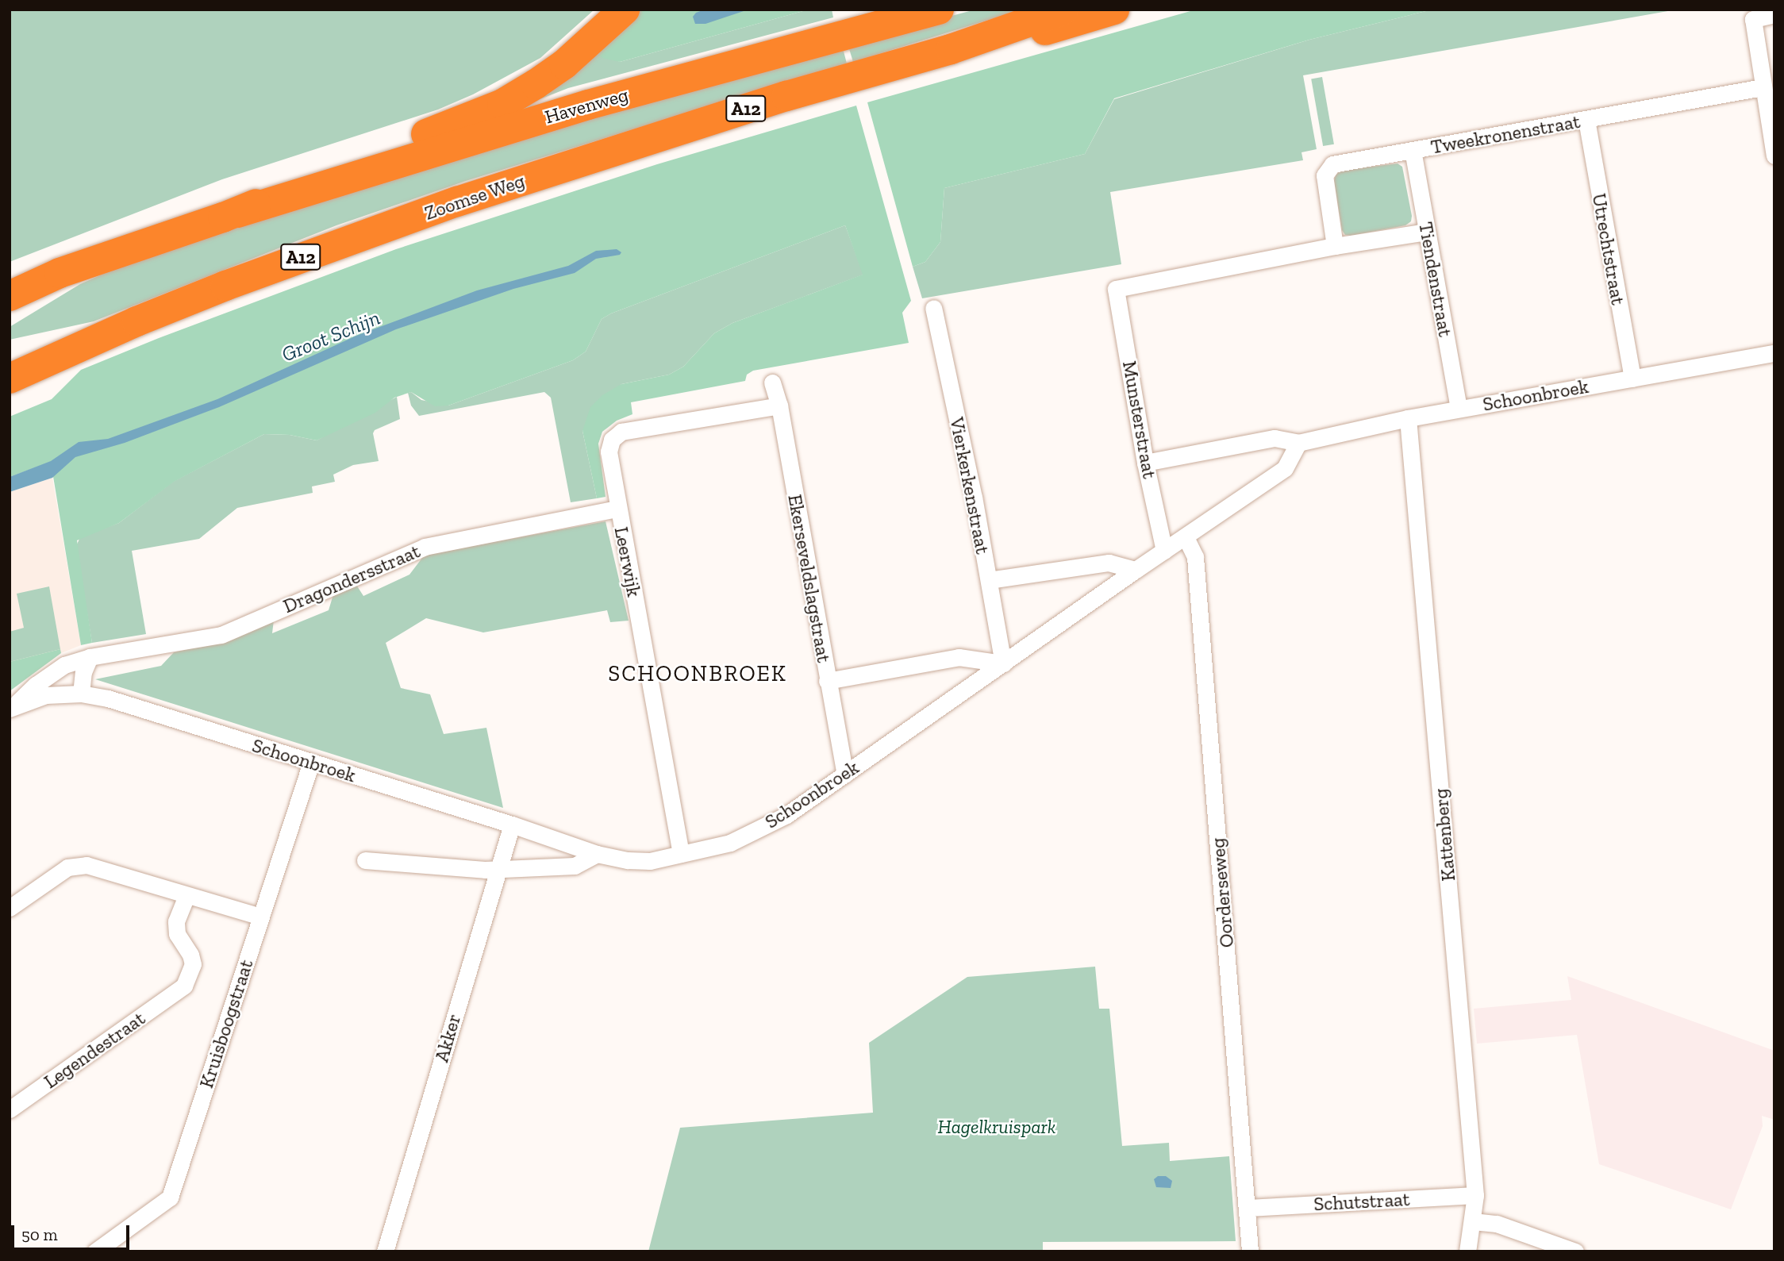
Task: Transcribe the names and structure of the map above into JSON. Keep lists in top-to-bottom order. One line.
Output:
{"streets":{"highway":["Havenweg","A12","Zoomse Weg"],"street":["Tweekronenstraat","Utrechtstraat","Tiendenstraat","Schoonbroek","Munsterstraat","Vierkerkenstraat","Leerwijk","Dragondersstraat","Ekerseveldslagstraat","Kattenberg","Oorderseweg","Kruisboogstraat","Akker","Legendestraat","Schutstraat"]},"crossings":[["Havenweg","A12"],["A12","Zoomse Weg"],["Tweekronenstraat","Utrechtstraat"],["Tweekronenstraat","Tiendenstraat"],["Tweekronenstraat","Munsterstraat"],["Utrechtstraat","Schoonbroek"],["Tiendenstraat","Schoonbroek"],["Schoonbroek","Munsterstraat"],["Schoonbroek","Vierkerkenstraat"],["Schoonbroek","Leerwijk"],["Schoonbroek","Dragondersstraat"],["Schoonbroek","Ekerseveldslagstraat"],["Schoonbroek","Kattenberg"],["Schoonbroek","Oorderseweg"],["Schoonbroek","Kruisboogstraat"],["Schoonbroek","Akker"],["Leerwijk","Dragondersstraat"],["Leerwijk","Ekerseveldslagstraat"],["Kattenberg","Schutstraat"],["Oorderseweg","Schutstraat"]],"districts":["SCHOONBROEK"],"water":["Groot Schijn"],"parks":["Hagelkruispark"],"scale_bar":"50 m"}
